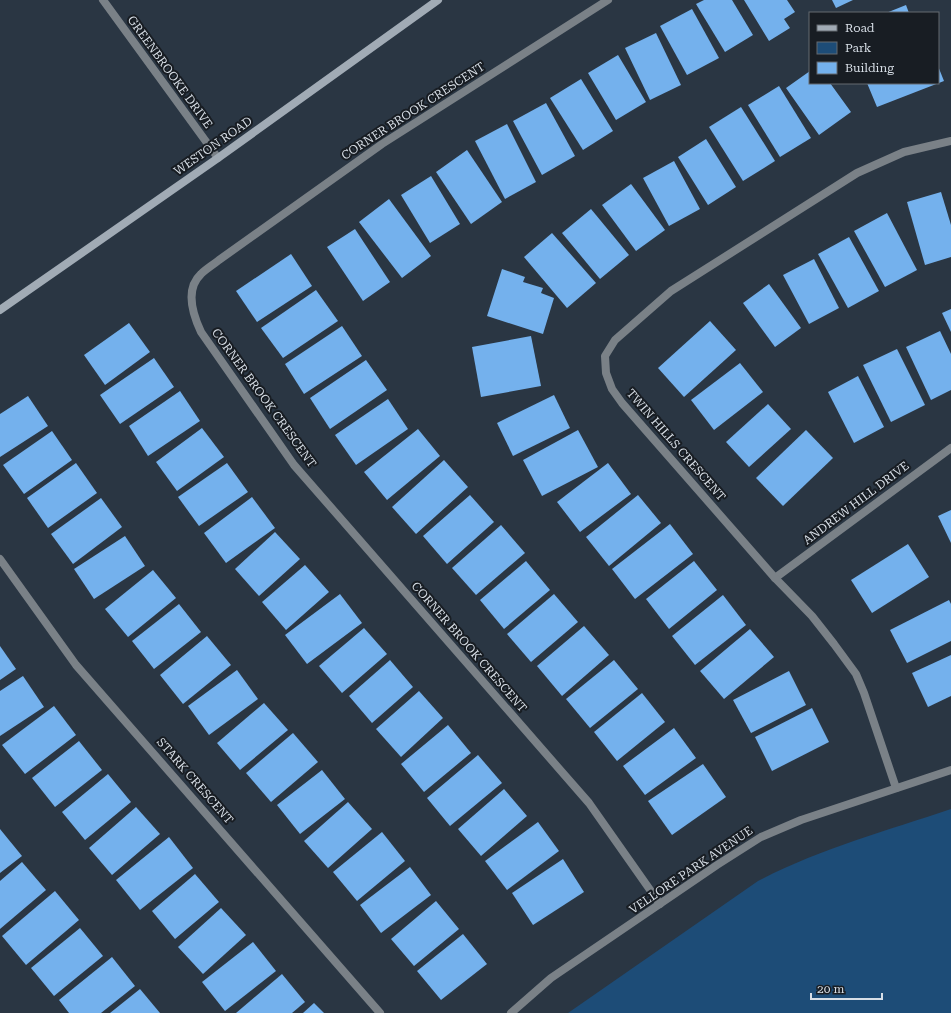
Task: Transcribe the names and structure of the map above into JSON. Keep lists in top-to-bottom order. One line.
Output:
{"streets":{"main road":["WESTON ROAD"],"street":["GREENBROOKE DRIVE","CORNER BROOK CRESCENT","TWIN HILLS CRESCENT","ANDREW HILL DRIVE","STARK CRESCENT","VELLORE PARK AVENUE"]},"crossings":[["GREENBROOKE DRIVE","WESTON ROAD"],["CORNER BROOK CRESCENT","VELLORE PARK AVENUE"],["TWIN HILLS CRESCENT","ANDREW HILL DRIVE"],["TWIN HILLS CRESCENT","VELLORE PARK AVENUE"]],"legend":["Road","Park","Building"],"scale_bar":"20 m"}
